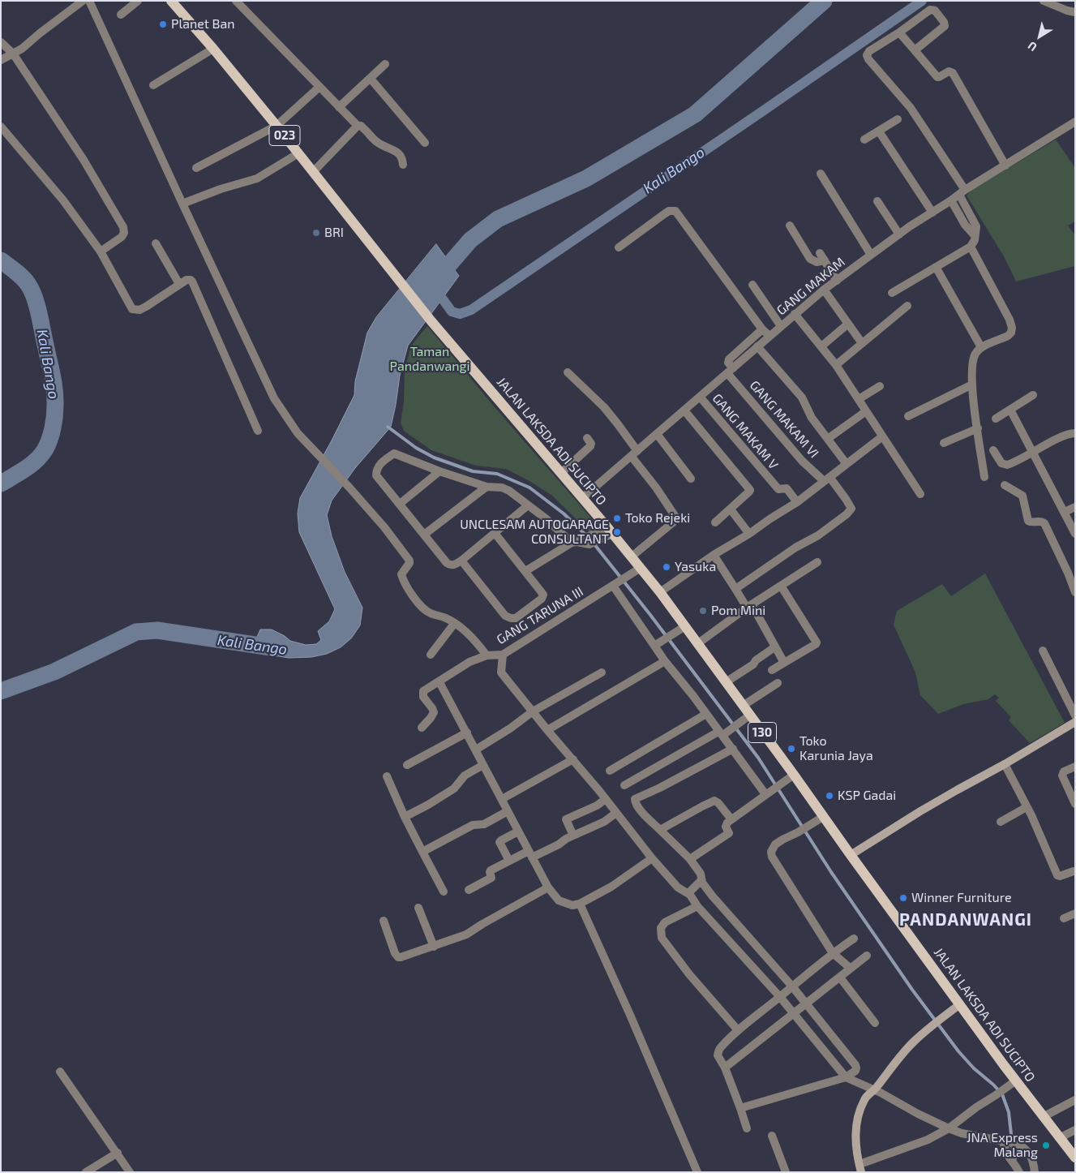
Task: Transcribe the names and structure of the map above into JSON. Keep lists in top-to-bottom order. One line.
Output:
{"streets":{"main road":["023","JALAN LAKSDA ADI SUCIPTO","130"],"street":["GANG MAKAM","GANG MAKAM VI","GANG MAKAM V","GANG TARUNA III"]},"crossings":[["023","JALAN LAKSDA ADI SUCIPTO"],["GANG MAKAM","GANG MAKAM VI"],["GANG MAKAM","GANG MAKAM V"],["GANG MAKAM","JALAN LAKSDA ADI SUCIPTO"],["JALAN LAKSDA ADI SUCIPTO","GANG TARUNA III"]],"districts":["PANDANWANGI"],"water":["Kali Bango"],"parks":["Taman Pandanwangi"],"places":["Planet Ban","BRI","Toko Rejeki","UNCLESAM AUTOGARAGE CONSULTANT","Yasuka","Pom Mini","Toko Karunia Jaya","KSP Gadai","Winner Furniture","JNA Express Malang"],"north":"bottom left"}
